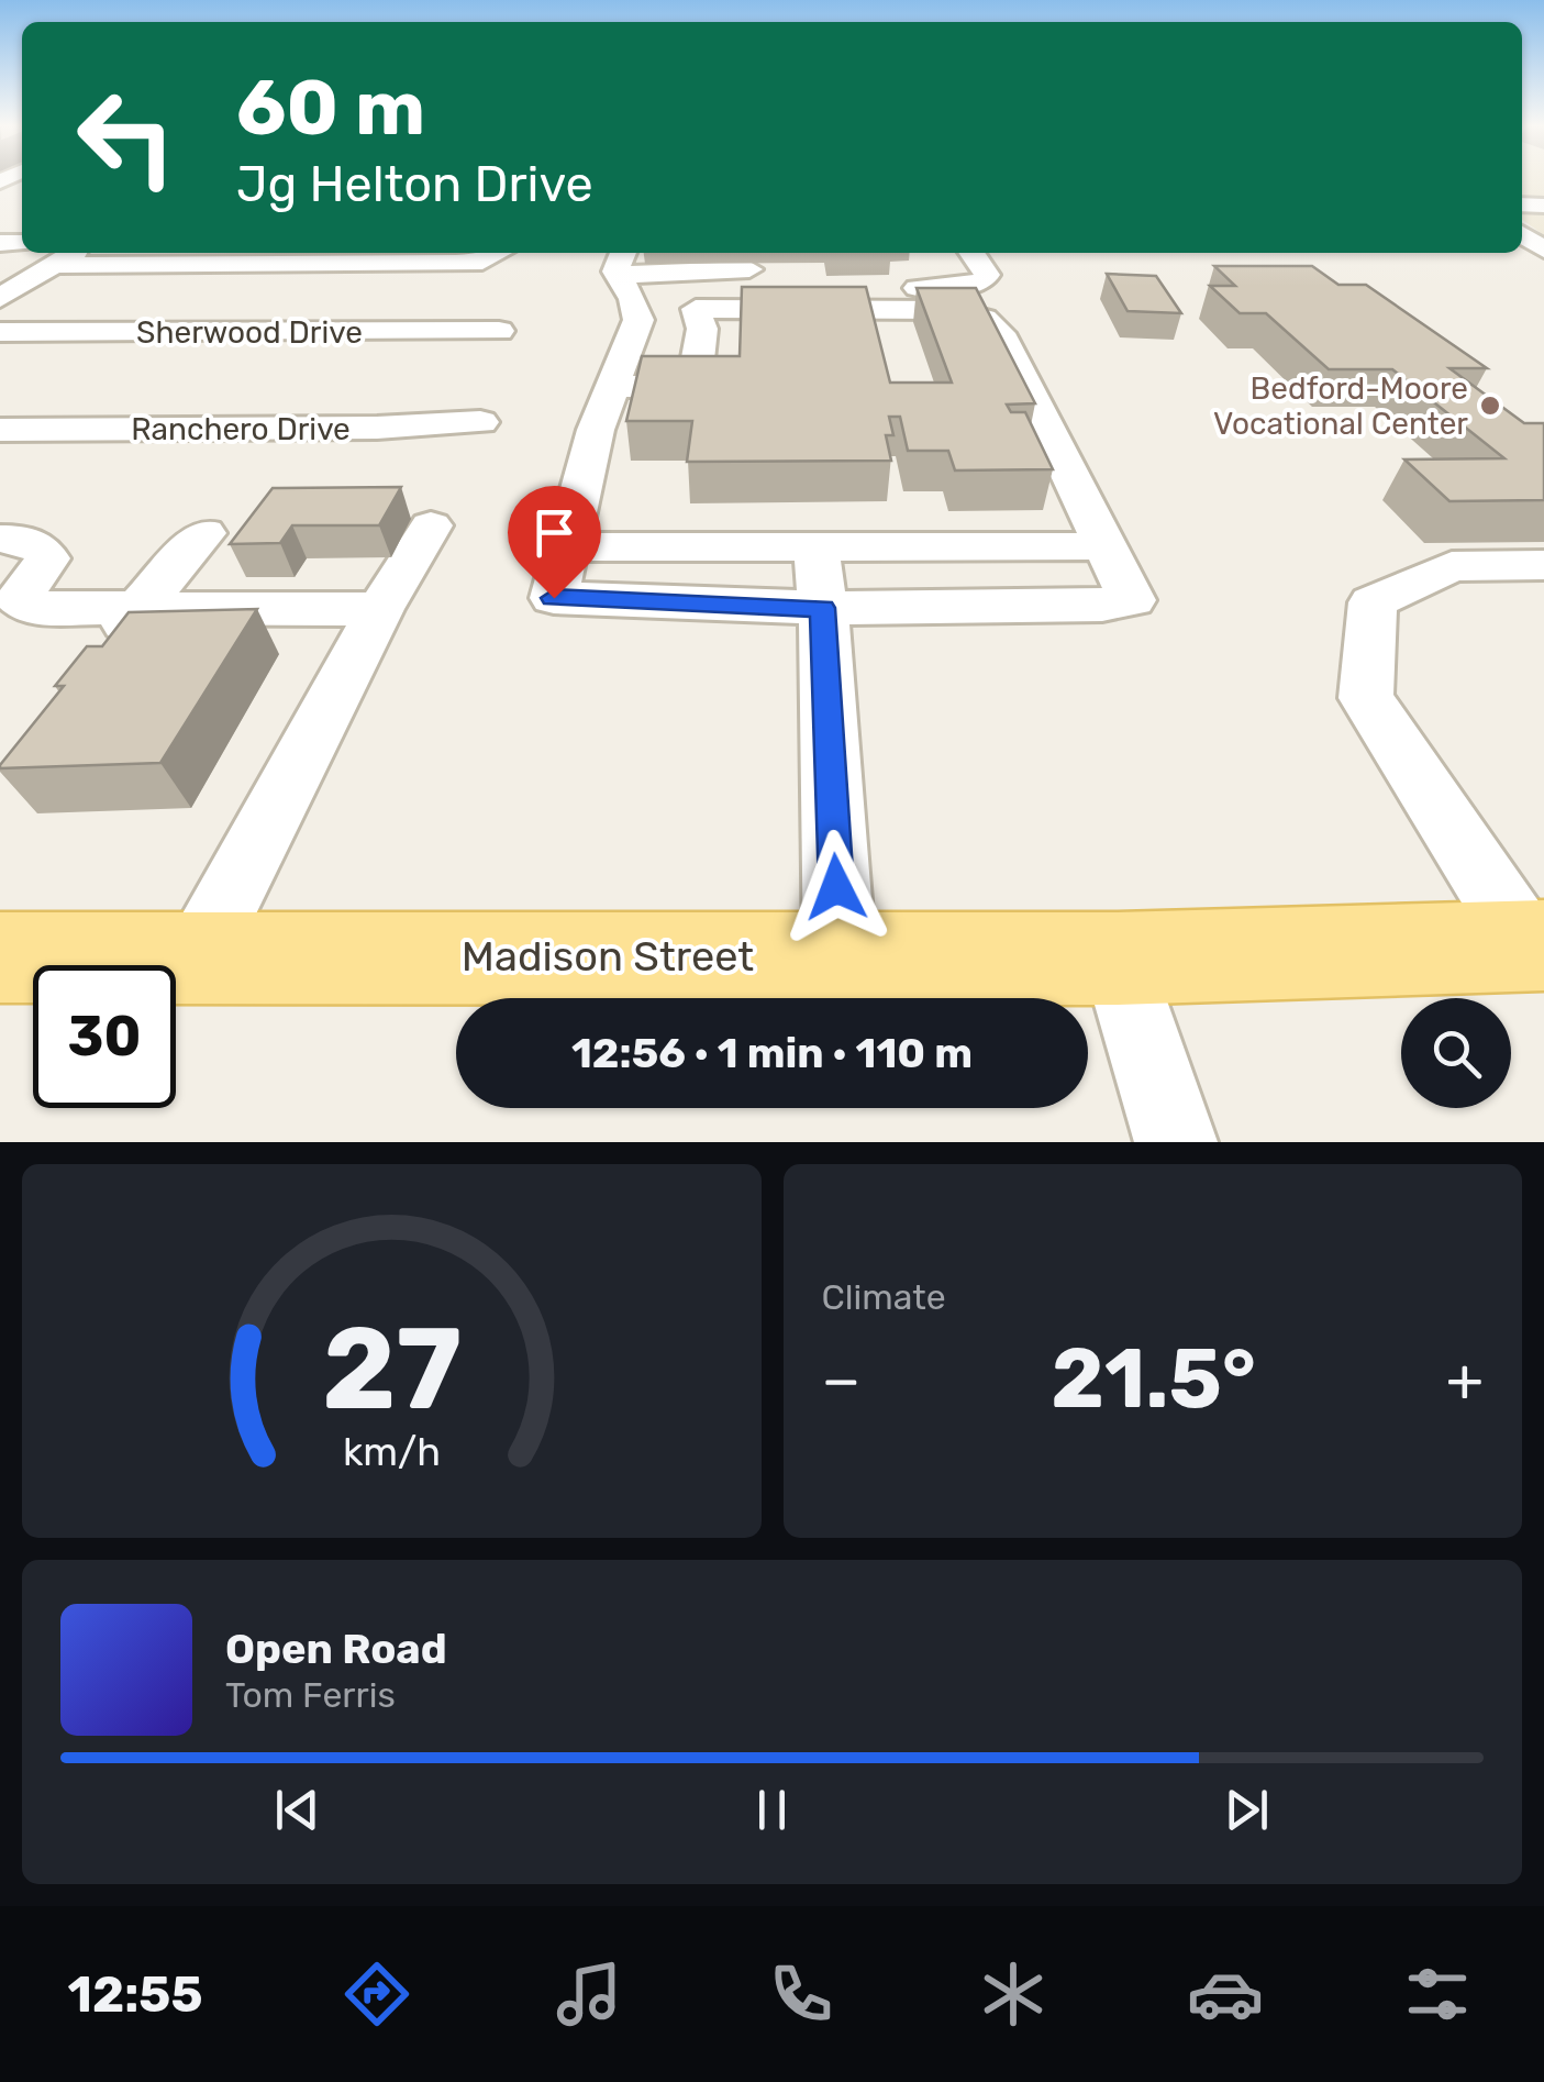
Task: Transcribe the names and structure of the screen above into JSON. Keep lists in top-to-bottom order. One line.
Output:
{"streets":{"main road":["Madison Street"],"street":["Sherwood Drive","Ranchero Drive"]},"places":["Bedford-Moore Vocational Center"],"page":{"turn":["60 m","Jg Helton Drive"],"limit":"30","trip":"12:56 · 1 min · 110 m","tile":"Climate","heat":["−","21.5°","+"],"song":["Open Road","Tom Ferris"],"tabs":"12:55","gauge":["27","km/h"]}}
